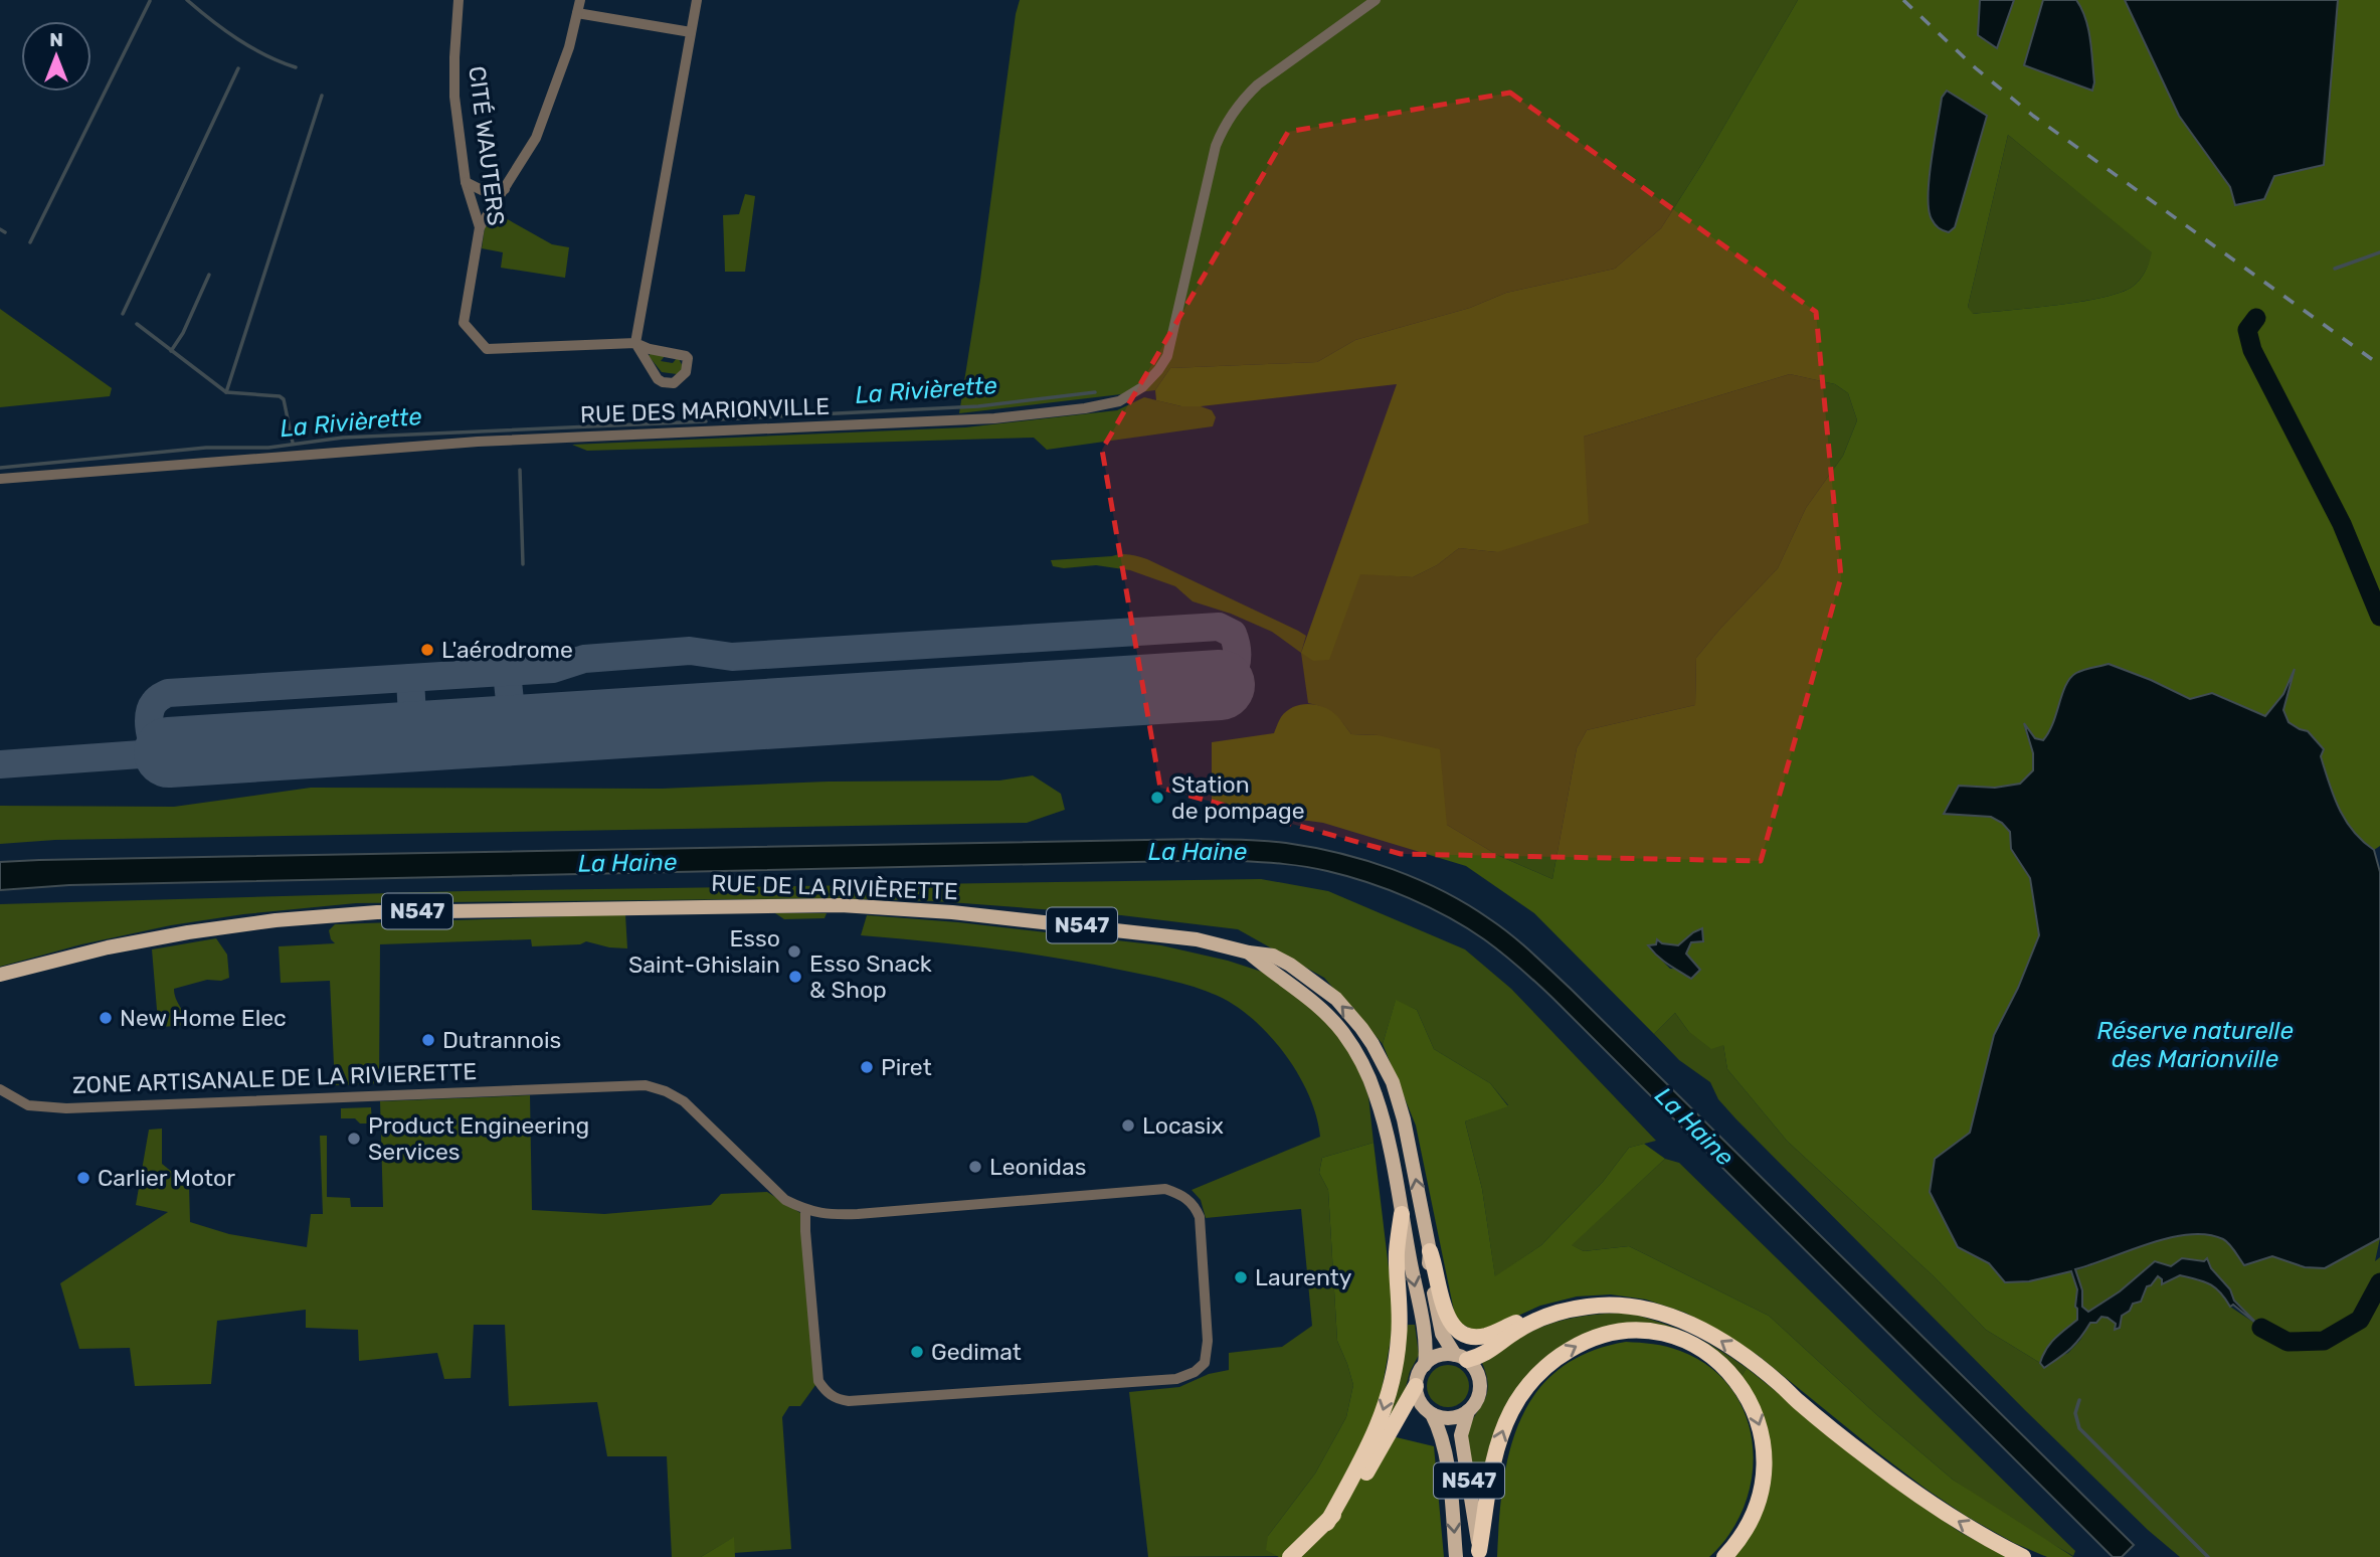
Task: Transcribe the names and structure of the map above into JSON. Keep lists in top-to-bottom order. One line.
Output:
{"streets":{"main road":["RUE DE LA RIVIÈRETTE","N547"],"street":["CITÉ WAUTERS","RUE DES MARIONVILLE","ZONE ARTISANALE DE LA RIVIERETTE"]},"crossings":[["RUE DE LA RIVIÈRETTE","N547"]],"water":["La Rivièrette","La Haine","Réserve naturelle des Marionville"],"places":["L'aérodrome","Station de pompage","Esso Saint-Ghislain","Esso Snack & Shop","New Home Elec","Dutrannois","Piret","Locasix","Product Engineering Services","Leonidas","Carlier Motor","Laurenty","Gedimat"],"north":"top"}
